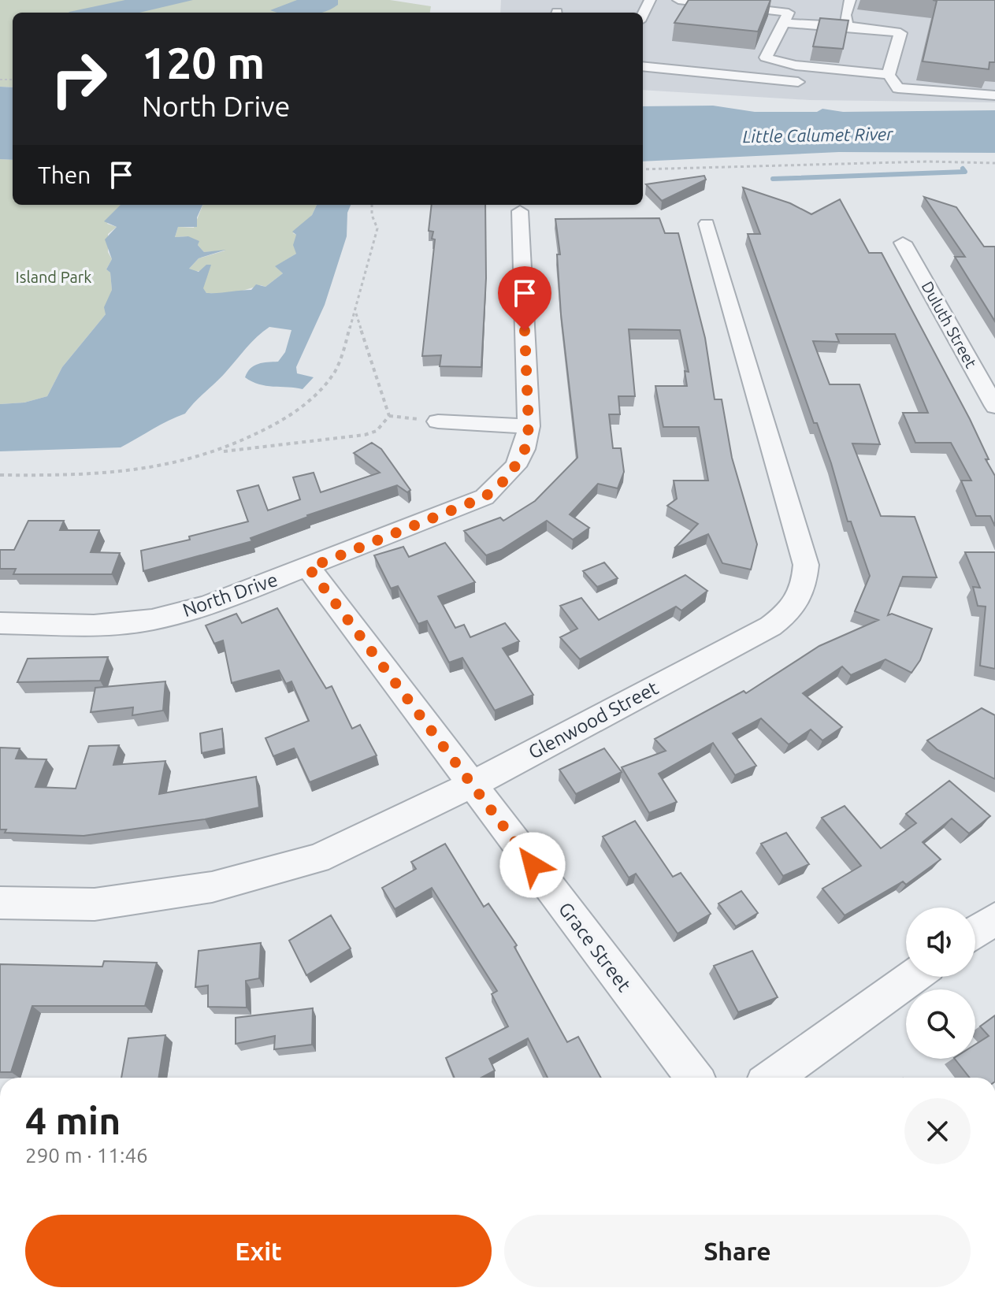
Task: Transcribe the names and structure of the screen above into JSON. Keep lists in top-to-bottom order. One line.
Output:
{"streets":{"street":["Duluth Street","North Drive","Glenwood Street","Grace Street"]},"crossings":[["North Drive","Grace Street"],["Glenwood Street","Grace Street"]],"water":["Little Calumet River"],"parks":["Island Park"],"page":{"turn":["120 m","North Drive"],"then":"Then","heading":["4 min","290 m · 11:46"],"buttons":["Exit","Share"]}}
